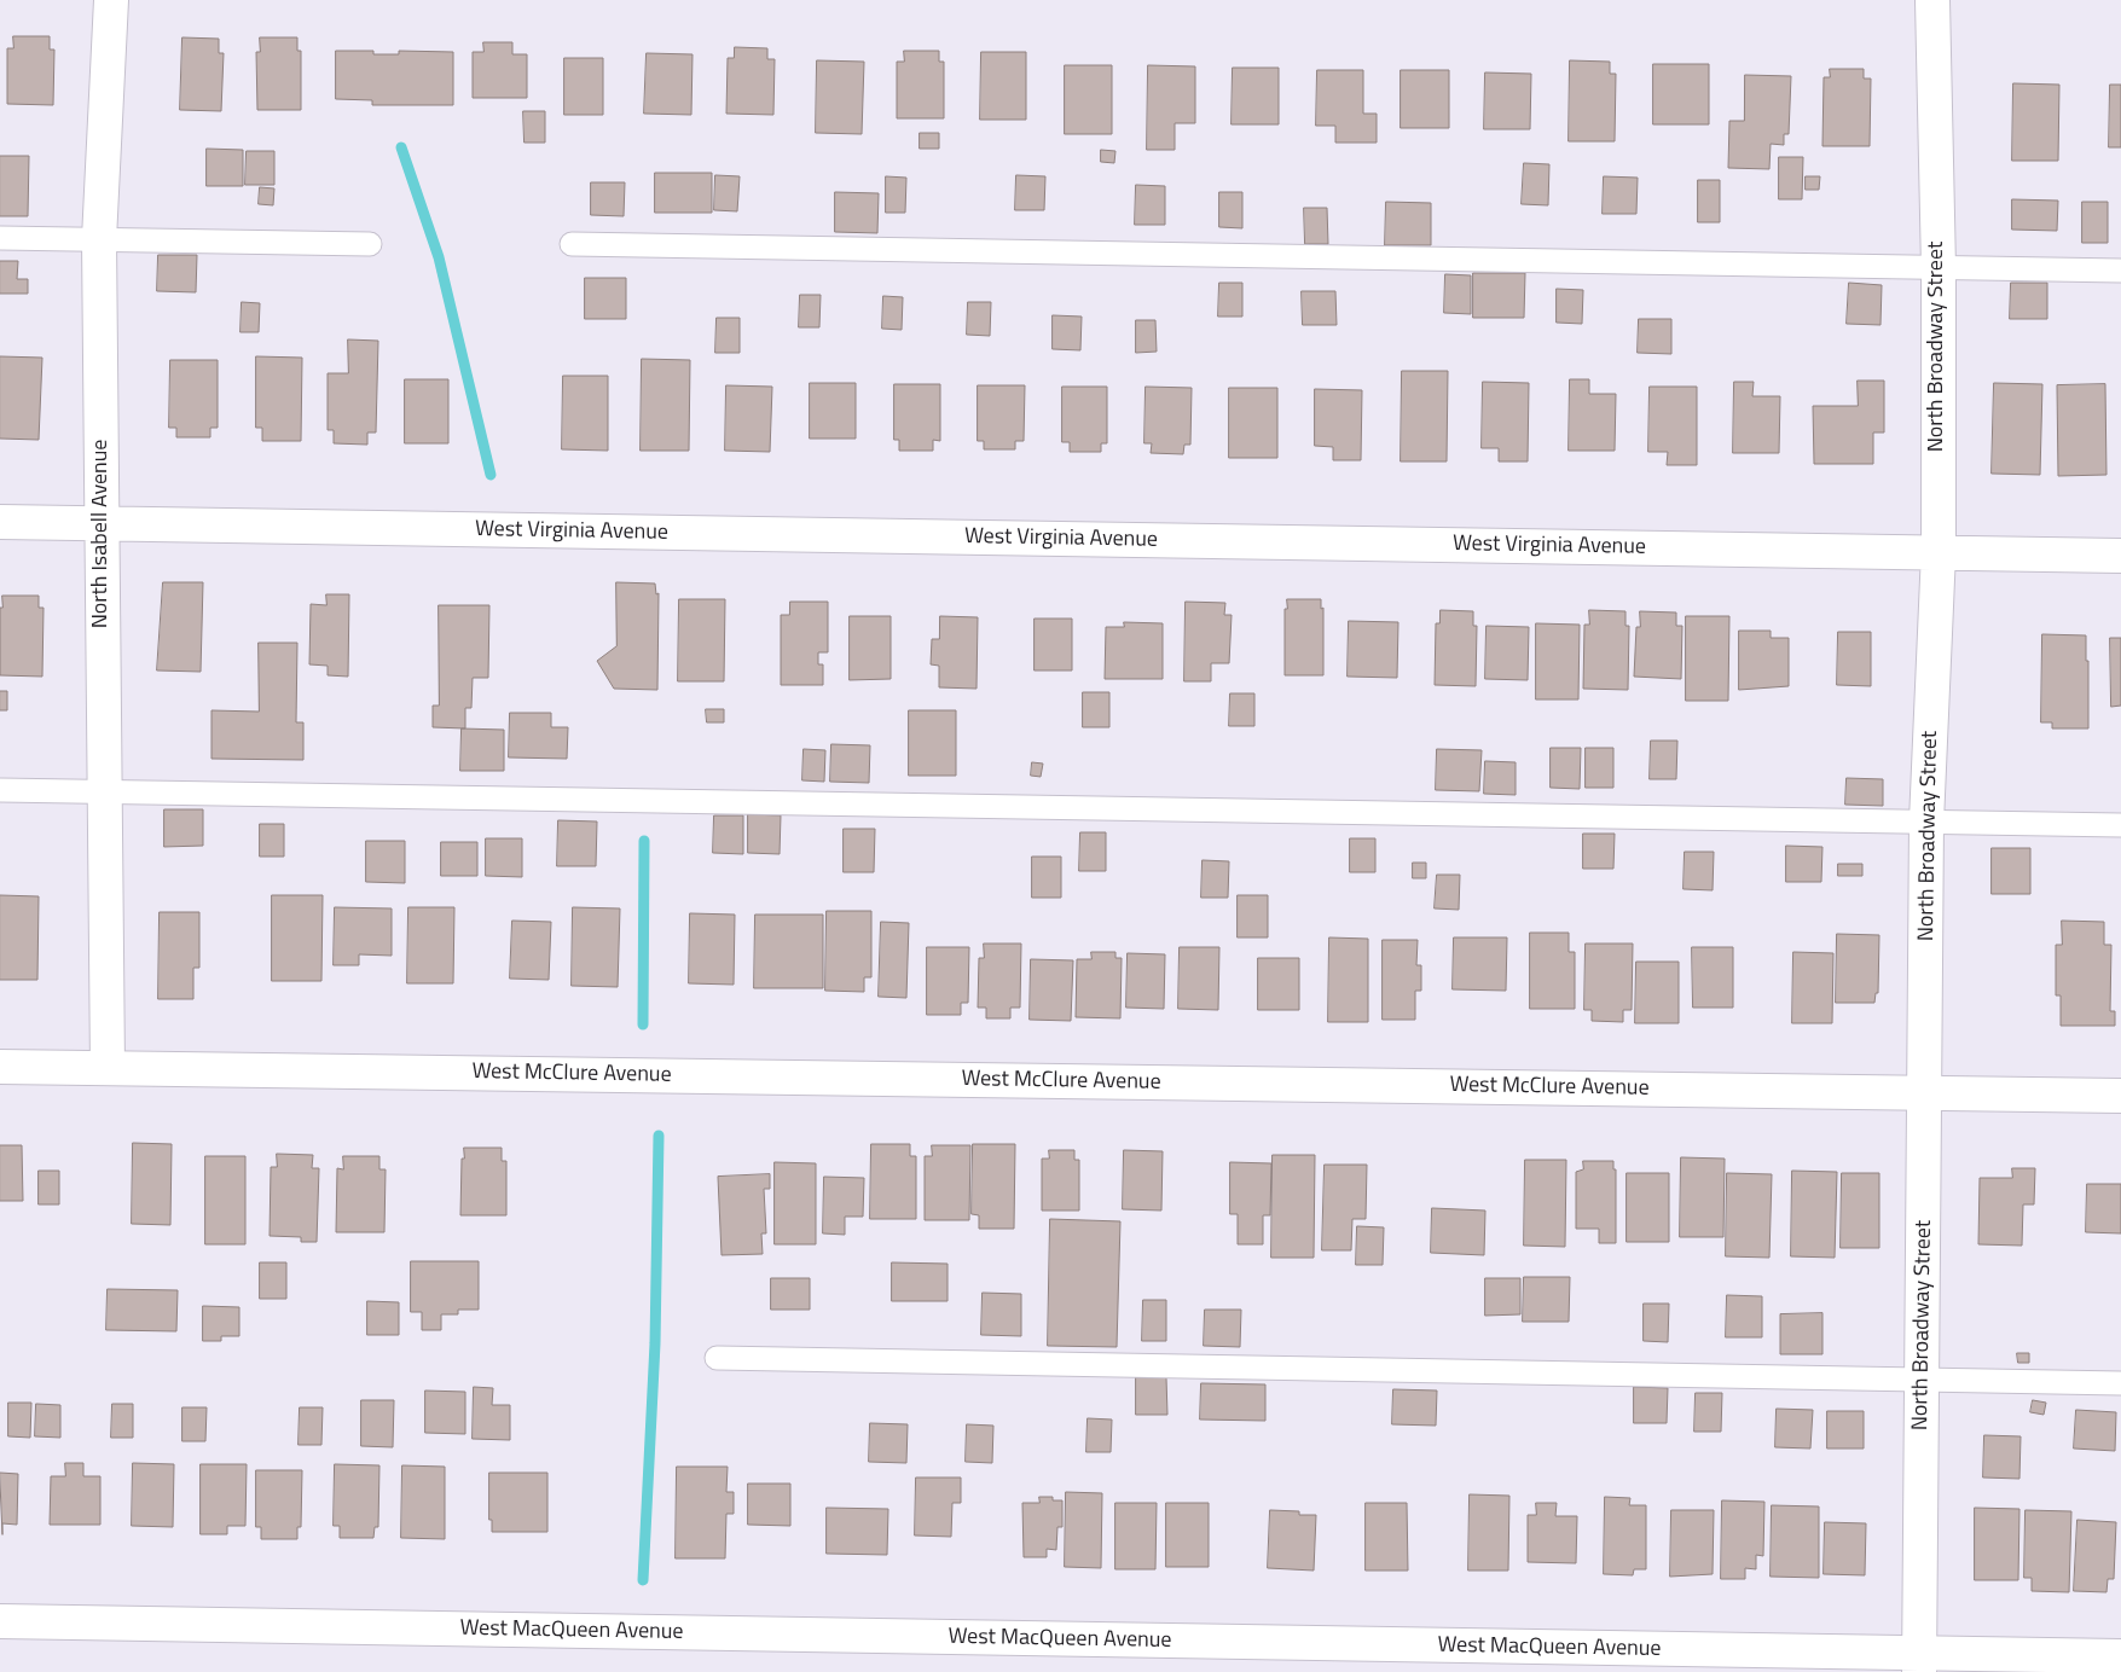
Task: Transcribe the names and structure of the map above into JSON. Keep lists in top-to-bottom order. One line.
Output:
{"streets":{"street":["North Broadway Street","West Virginia Avenue","North Isabell Avenue","West McClure Avenue","West MacQueen Avenue"]},"crossings":[["North Broadway Street","West Virginia Avenue"],["North Broadway Street","West McClure Avenue"],["North Broadway Street","West MacQueen Avenue"],["West Virginia Avenue","North Isabell Avenue"],["North Isabell Avenue","West McClure Avenue"]]}
